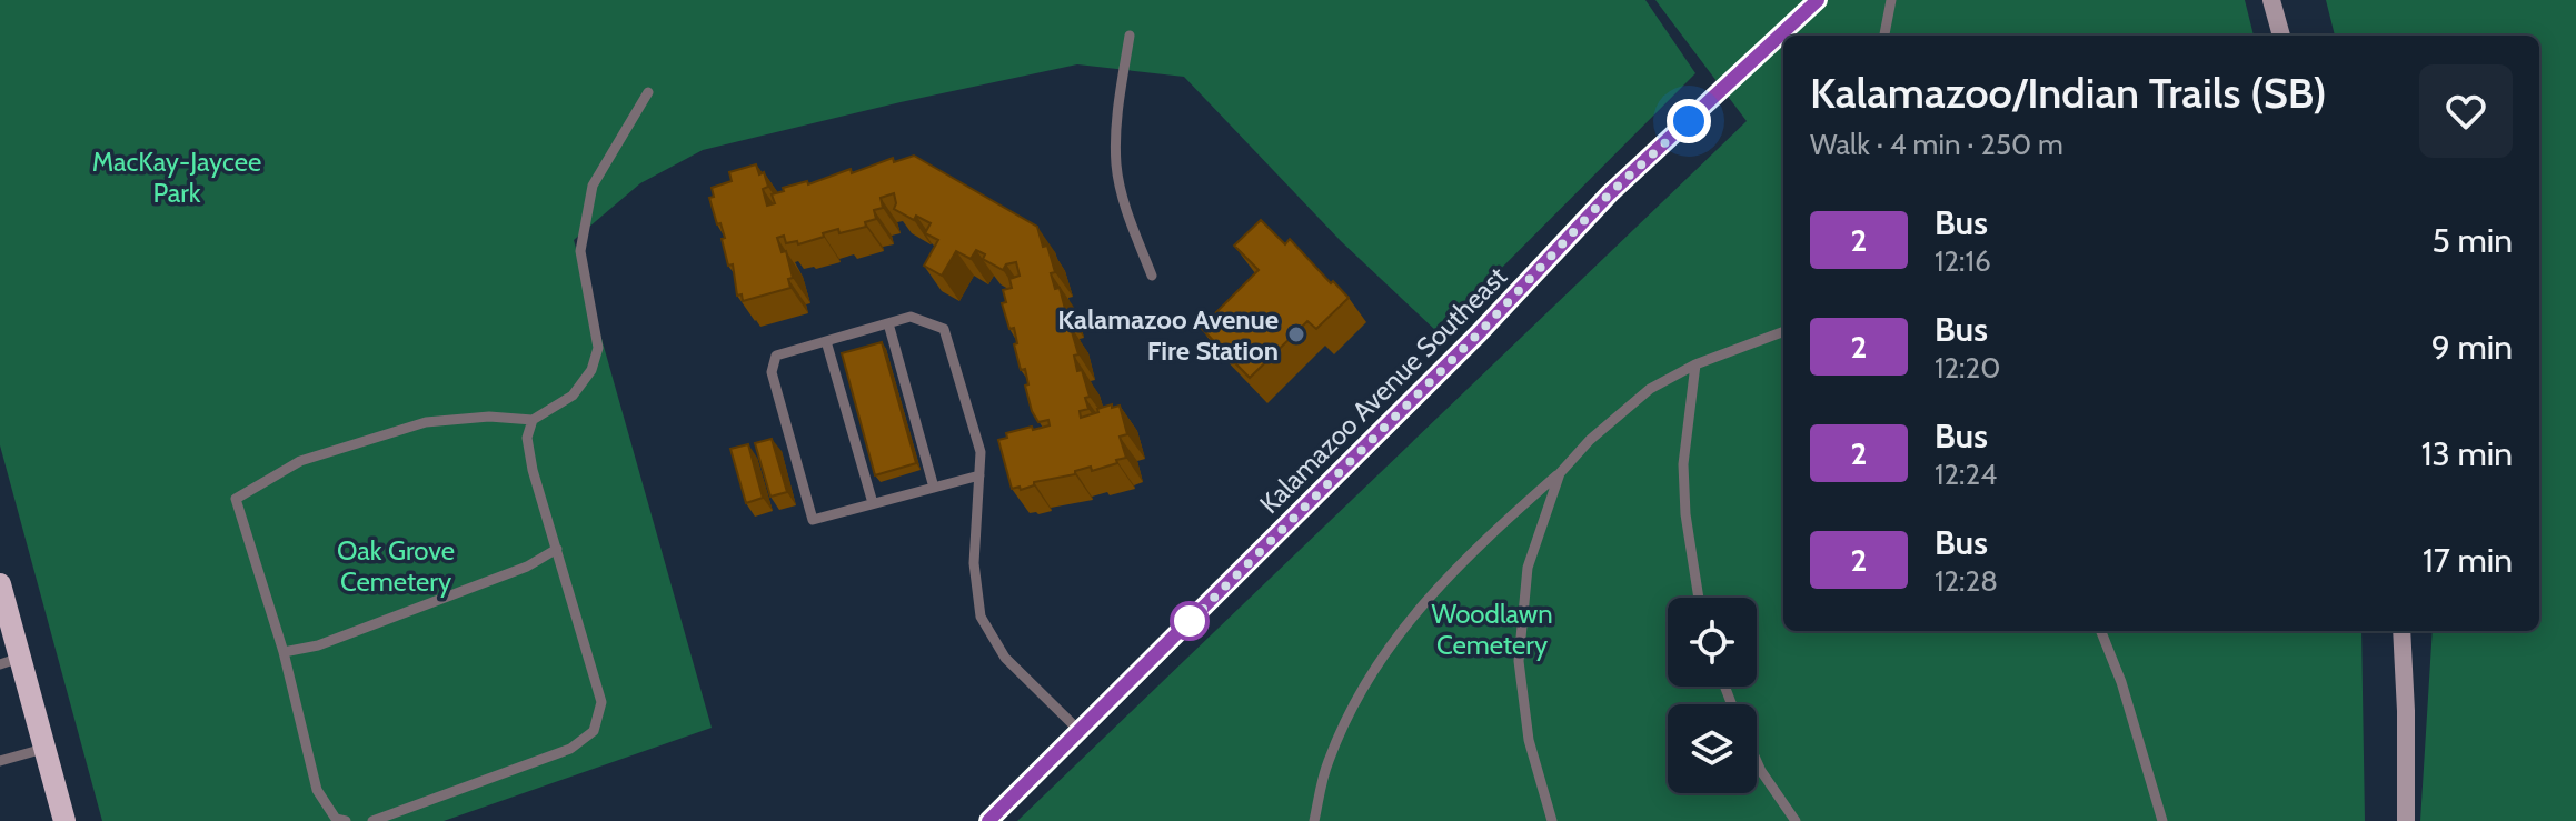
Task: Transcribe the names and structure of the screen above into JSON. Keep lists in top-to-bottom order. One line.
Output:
{"streets":{"main road":["Kalamazoo Avenue Southeast"]},"parks":["MacKay-Jaycee Park","Oak Grove Cemetery","Woodlawn Cemetery"],"places":["Kalamazoo Avenue Fire Station"],"lines":["bus line 2"],"page":{"heading":["Kalamazoo/Indian Trails (SB)","Walk · 4 min · 250 m"],"list":[{"mark":"2","name":"Bus","note":"12:16","value":"5 min"},{"mark":"2","name":"Bus","note":"12:20","value":"9 min"},{"mark":"2","name":"Bus","note":"12:24","value":"13 min"},{"mark":"2","name":"Bus","note":"12:28","value":"17 min"}]}}
